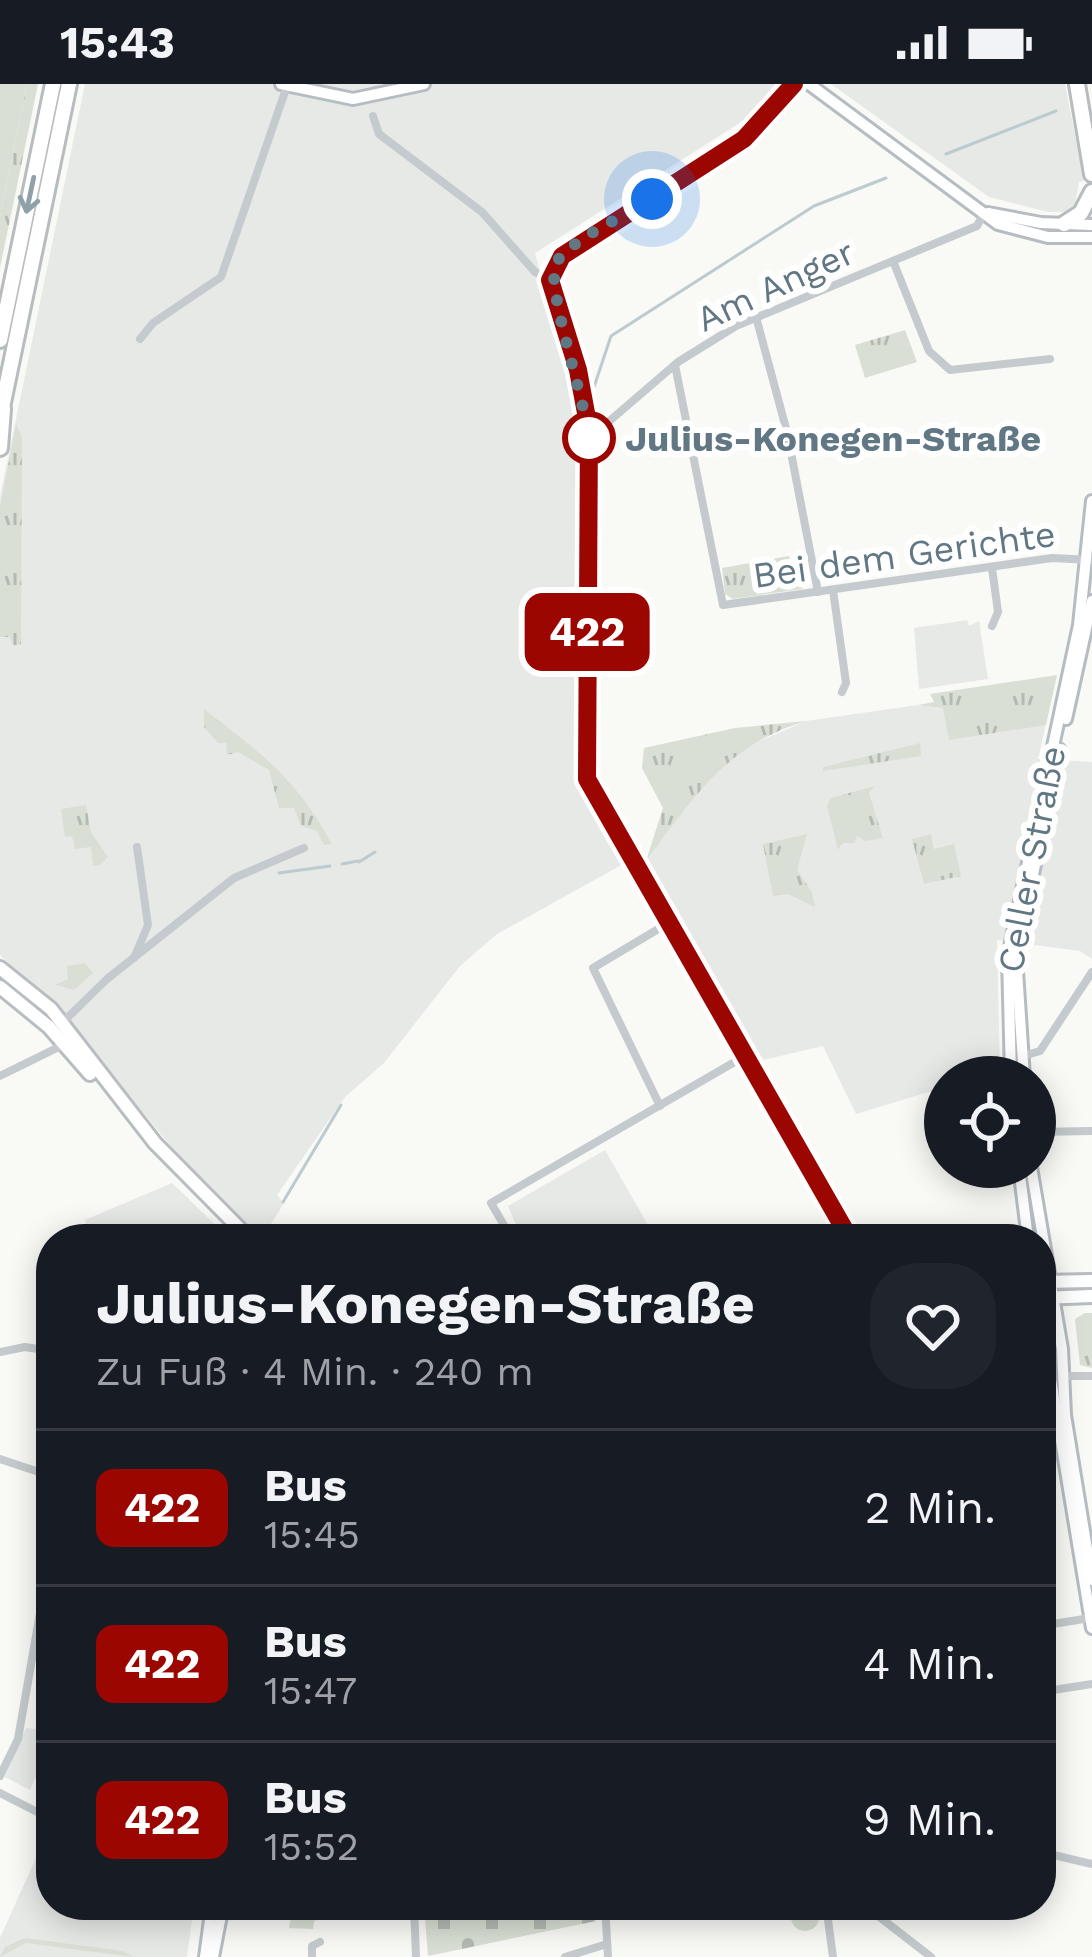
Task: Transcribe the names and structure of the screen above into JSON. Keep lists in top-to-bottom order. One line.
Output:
{"streets":{"main road":["Celler Straße"],"street":["Am Anger","Bei dem Gerichte"]},"crossings":[["Am Anger","Bei dem Gerichte"],["Bei dem Gerichte","Celler Straße"]],"places":["Julius-Konegen-Straße"],"lines":["bus line 422"],"page":{"status":"15:43","on_map":"422","heading":["Julius-Konegen-Straße","Zu Fuß · 4 Min. · 240 m"],"list":[{"mark":"422","name":"Bus","note":"15:45","value":"2 Min."},{"mark":"422","name":"Bus","note":"15:47","value":"4 Min."},{"mark":"422","name":"Bus","note":"15:52","value":"9 Min."}]}}
